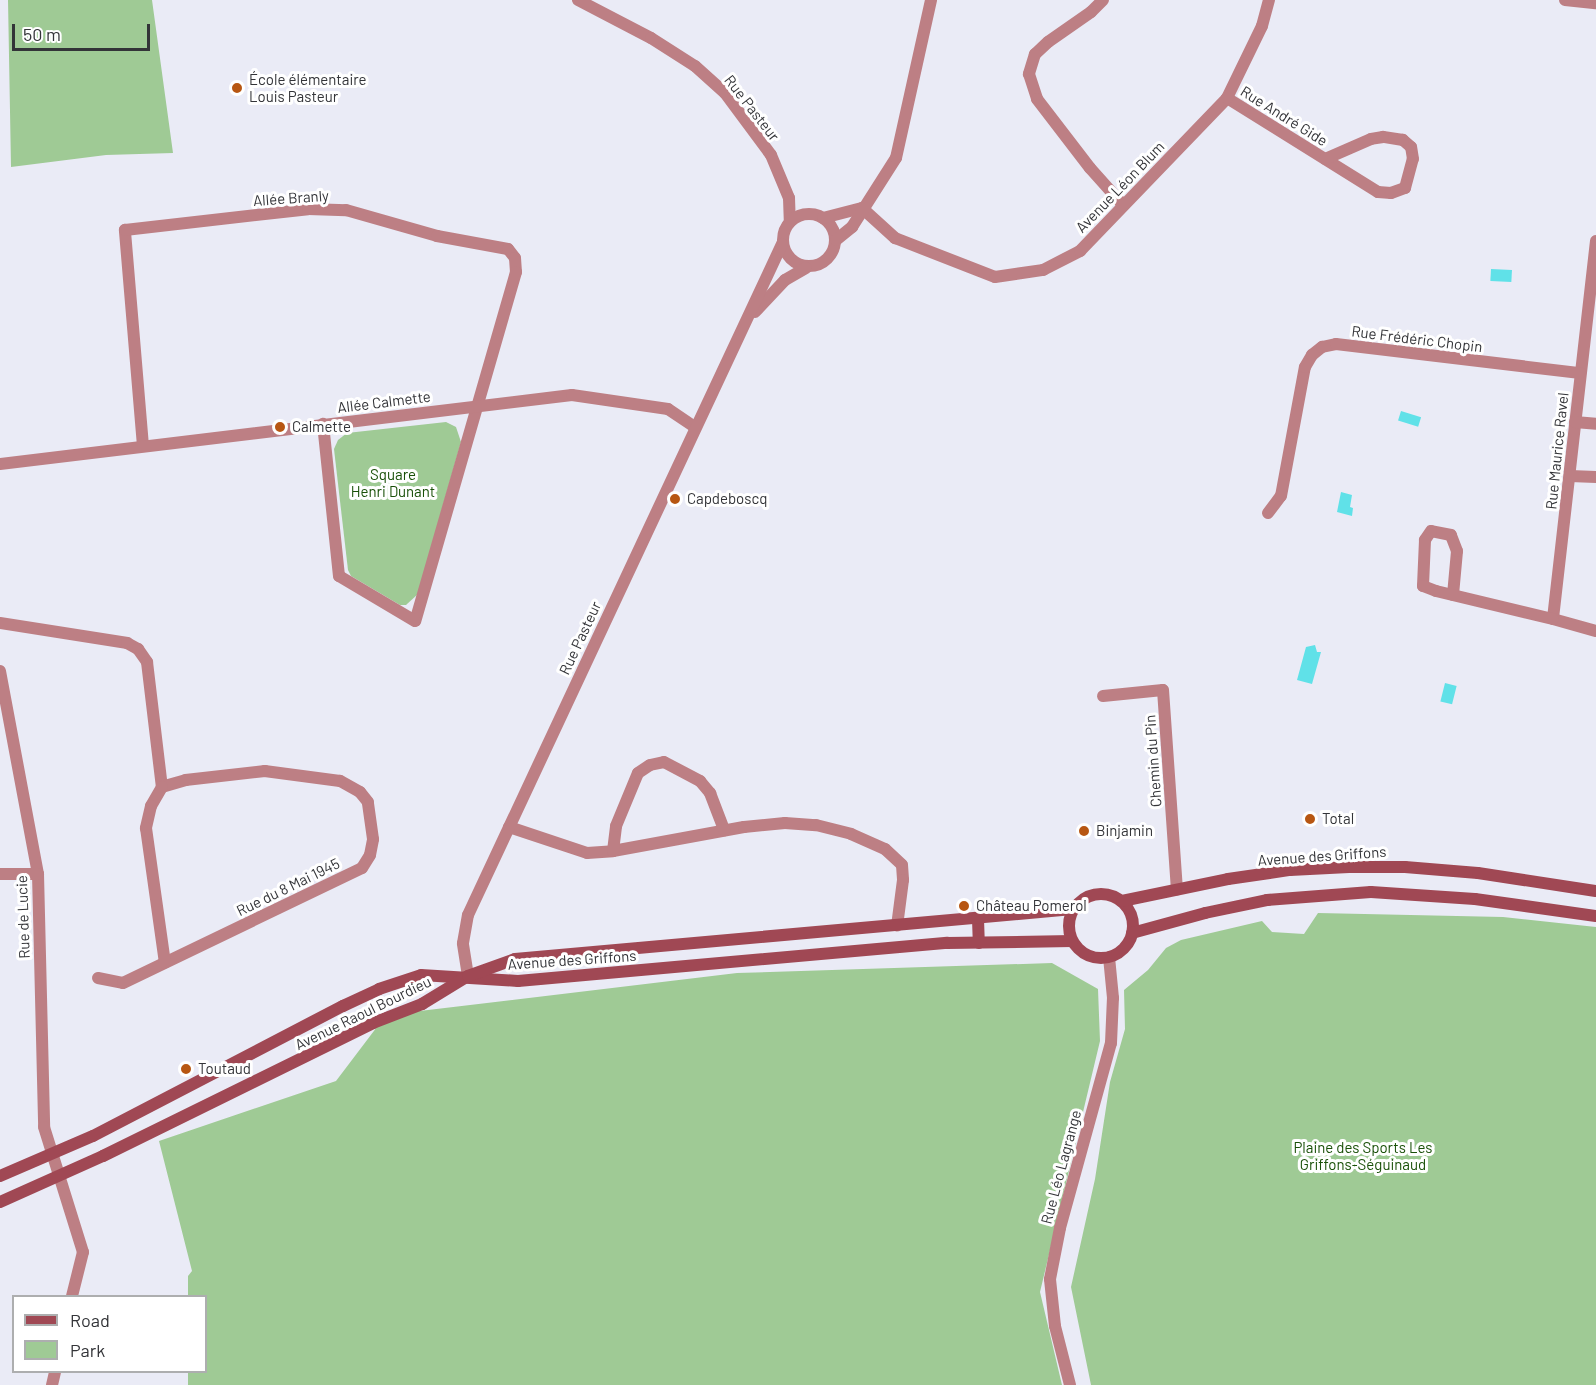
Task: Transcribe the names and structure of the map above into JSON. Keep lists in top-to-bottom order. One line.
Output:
{"streets":{"street":["Rue Pasteur","Rue André Gide","Avenue Léon Blum","Allée Branly","Rue Frédéric Chopin","Allée Calmette","Rue Maurice Ravel","Chemin du Pin","Avenue des Griffons","Rue du 8 Mai 1945","Rue de Lucie","Avenue Raoul Bourdieu","Rue Léo Lagrange"]},"crossings":[["Rue Pasteur","Allée Calmette"],["Rue Pasteur","Avenue des Griffons"],["Rue Pasteur","Avenue Raoul Bourdieu"],["Rue André Gide","Avenue Léon Blum"],["Allée Branly","Allée Calmette"],["Rue Frédéric Chopin","Rue Maurice Ravel"],["Chemin du Pin","Avenue des Griffons"],["Avenue des Griffons","Avenue Raoul Bourdieu"],["Avenue des Griffons","Rue Léo Lagrange"],["Rue de Lucie","Avenue Raoul Bourdieu"]],"parks":["Square Henri Dunant","Plaine des Sports Les Griffons-Séguinaud"],"places":["École élémentaire Louis Pasteur","Calmette","Capdeboscq","Total","Binjamin","Château Pomerol","Toutaud"],"legend":["Road","Park"],"scale_bar":"50 m"}
